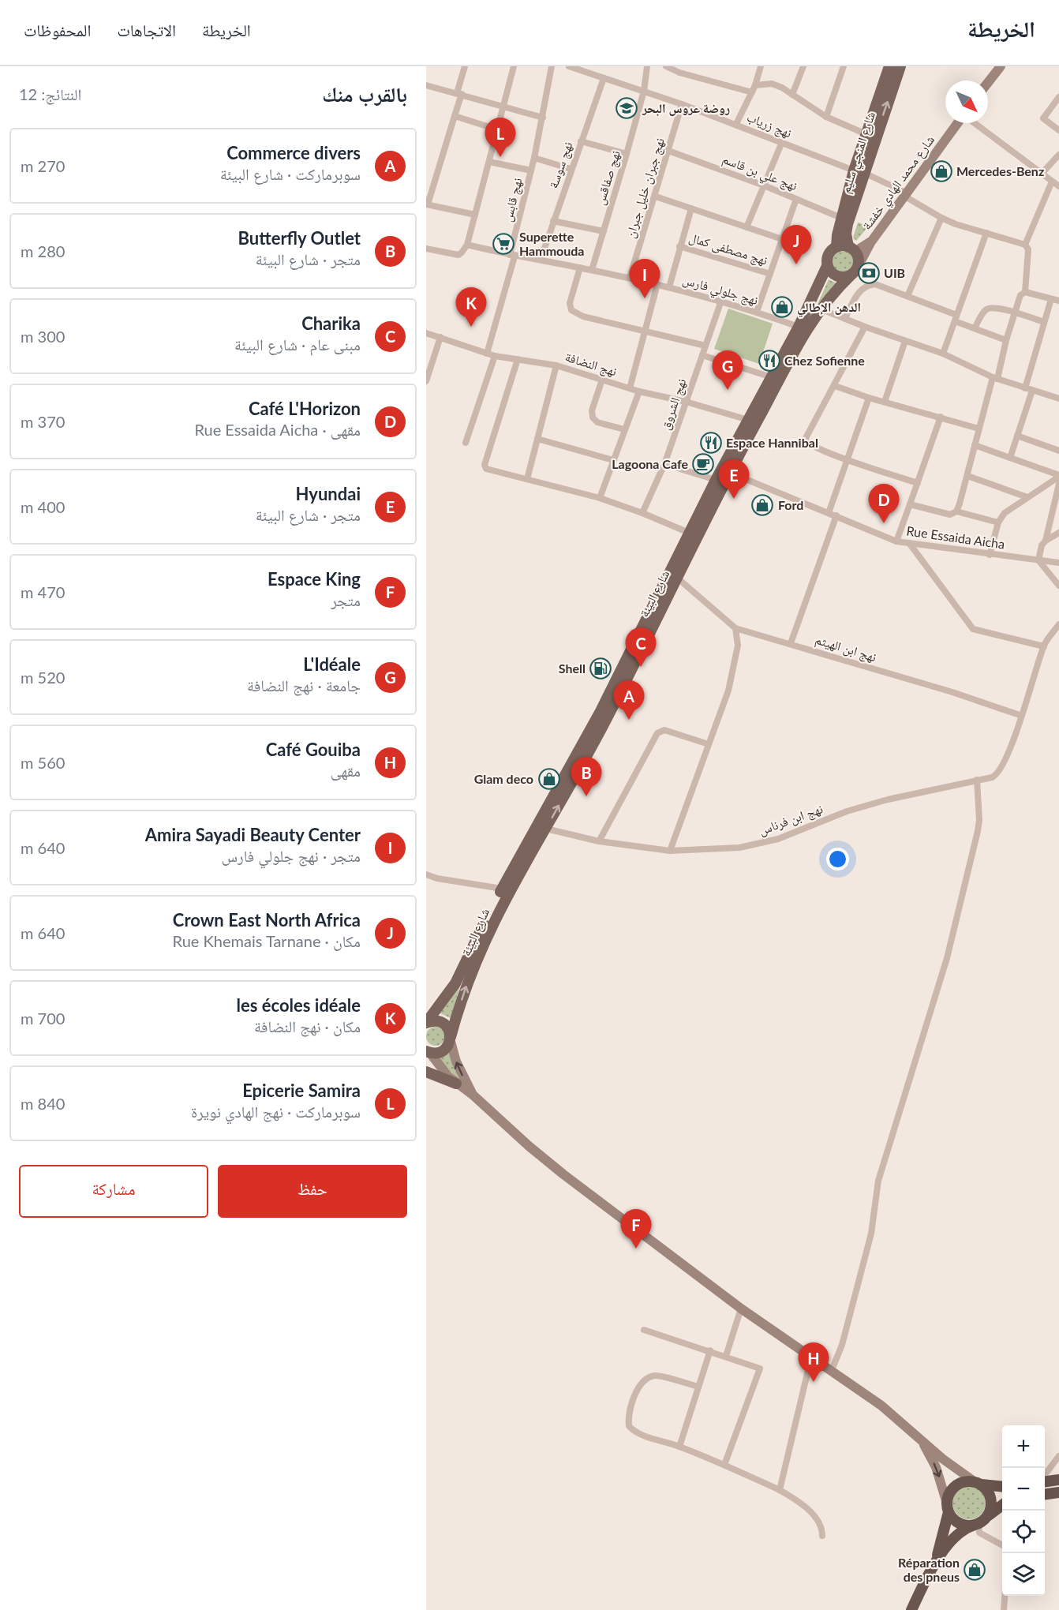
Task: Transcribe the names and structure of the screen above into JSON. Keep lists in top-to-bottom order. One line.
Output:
{"streets":{"main road":["شارع المنجي سليم","شارع محمد الهادي خفشة","شارع البيئة"],"street":["نهج زرياب","نهج سوسة","نهج علي بن قاسم","نهج صفاقس","نهج جبران خليل جبران","نهج قابس","نهج مصطفى كمال","نهج جلولي فارس","نهج النضافة","نهج الشروق","Rue Essaida Aicha","نهج ابن الهيثم","نهج ابن فرناس"]},"crossings":[["نهج زرياب","شارع المنجي سليم"],["نهج زرياب","نهج سوسة"],["نهج زرياب","نهج صفاقس"],["نهج زرياب","شارع محمد الهادي خفشة"],["نهج زرياب","نهج جبران خليل جبران"],["شارع المنجي سليم","نهج علي بن قاسم"],["شارع المنجي سليم","شارع محمد الهادي خفشة"],["شارع المنجي سليم","شارع البيئة"],["نهج سوسة","نهج جلولي فارس"],["نهج علي بن قاسم","نهج جبران خليل جبران"],["نهج صفاقس","نهج جلولي فارس"],["شارع محمد الهادي خفشة","شارع البيئة"],["نهج جبران خليل جبران","نهج جلولي فارس"],["نهج قابس","نهج جلولي فارس"],["نهج قابس","نهج النضافة"],["نهج جلولي فارس","نهج الشروق"],["نهج جلولي فارس","شارع البيئة"],["نهج النضافة","نهج الشروق"],["نهج النضافة","شارع البيئة"],["Rue Essaida Aicha","شارع البيئة"],["شارع البيئة","نهج ابن الهيثم"],["شارع البيئة","نهج ابن فرناس"],["نهج ابن الهيثم","نهج ابن فرناس"]],"places":{"school or university":["روضة عروس البحر"],"shop":["Mercedes-Benz","الدهن الإطالي","Ford","Glam deco","Réparation des pneus"],"supermarket":["Superette Hammouda"],"bank":["UIB"],"restaurant":["Chez Sofienne","Espace Hannibal"],"cafe":["Lagoona Cafe"],"fuel station":["Shell"]},"north":"bottom right","page":{"header":"الخريطة","nav":["الخريطة","الاتجاهات","المحفوظات"],"heading":["بالقرب منك","النتائج: 12"],"pins":["L","J","I","K","G","E","D","C","A","B","F","H"],"list":[{"mark":"A","name":"Commerce divers","note":"سوبرماركت · شارع البيئة","value":"270 m"},{"mark":"B","name":"Butterfly Outlet","note":"متجر · شارع البيئة","value":"280 m"},{"mark":"C","name":"Charika","note":"مبنى عام · شارع البيئة","value":"300 m"},{"mark":"D","name":"Café L'Horizon","note":"مقهى · Rue Essaida Aicha","value":"370 m"},{"mark":"E","name":"Hyundai","note":"متجر · شارع البيئة","value":"400 m"},{"mark":"F","name":"Espace King","note":"متجر","value":"470 m"},{"mark":"G","name":"L'Idéale","note":"جامعة · نهج النضافة","value":"520 m"},{"mark":"H","name":"Café Gouiba","note":"مقهى","value":"560 m"},{"mark":"I","name":"Amira Sayadi Beauty Center","note":"متجر · نهج جلولي فارس","value":"640 m"},{"mark":"J","name":"Crown East North Africa","note":"مكان · Rue Khemais Tarnane","value":"640 m"},{"mark":"K","name":"les écoles idéale","note":"مكان · نهج النضافة","value":"700 m"},{"mark":"L","name":"Epicerie Samira","note":"سوبرماركت · نهج الهادي نويرة","value":"840 m"}],"buttons":["حفظ","مشاركة"],"map_buttons":["+","−"]}}
